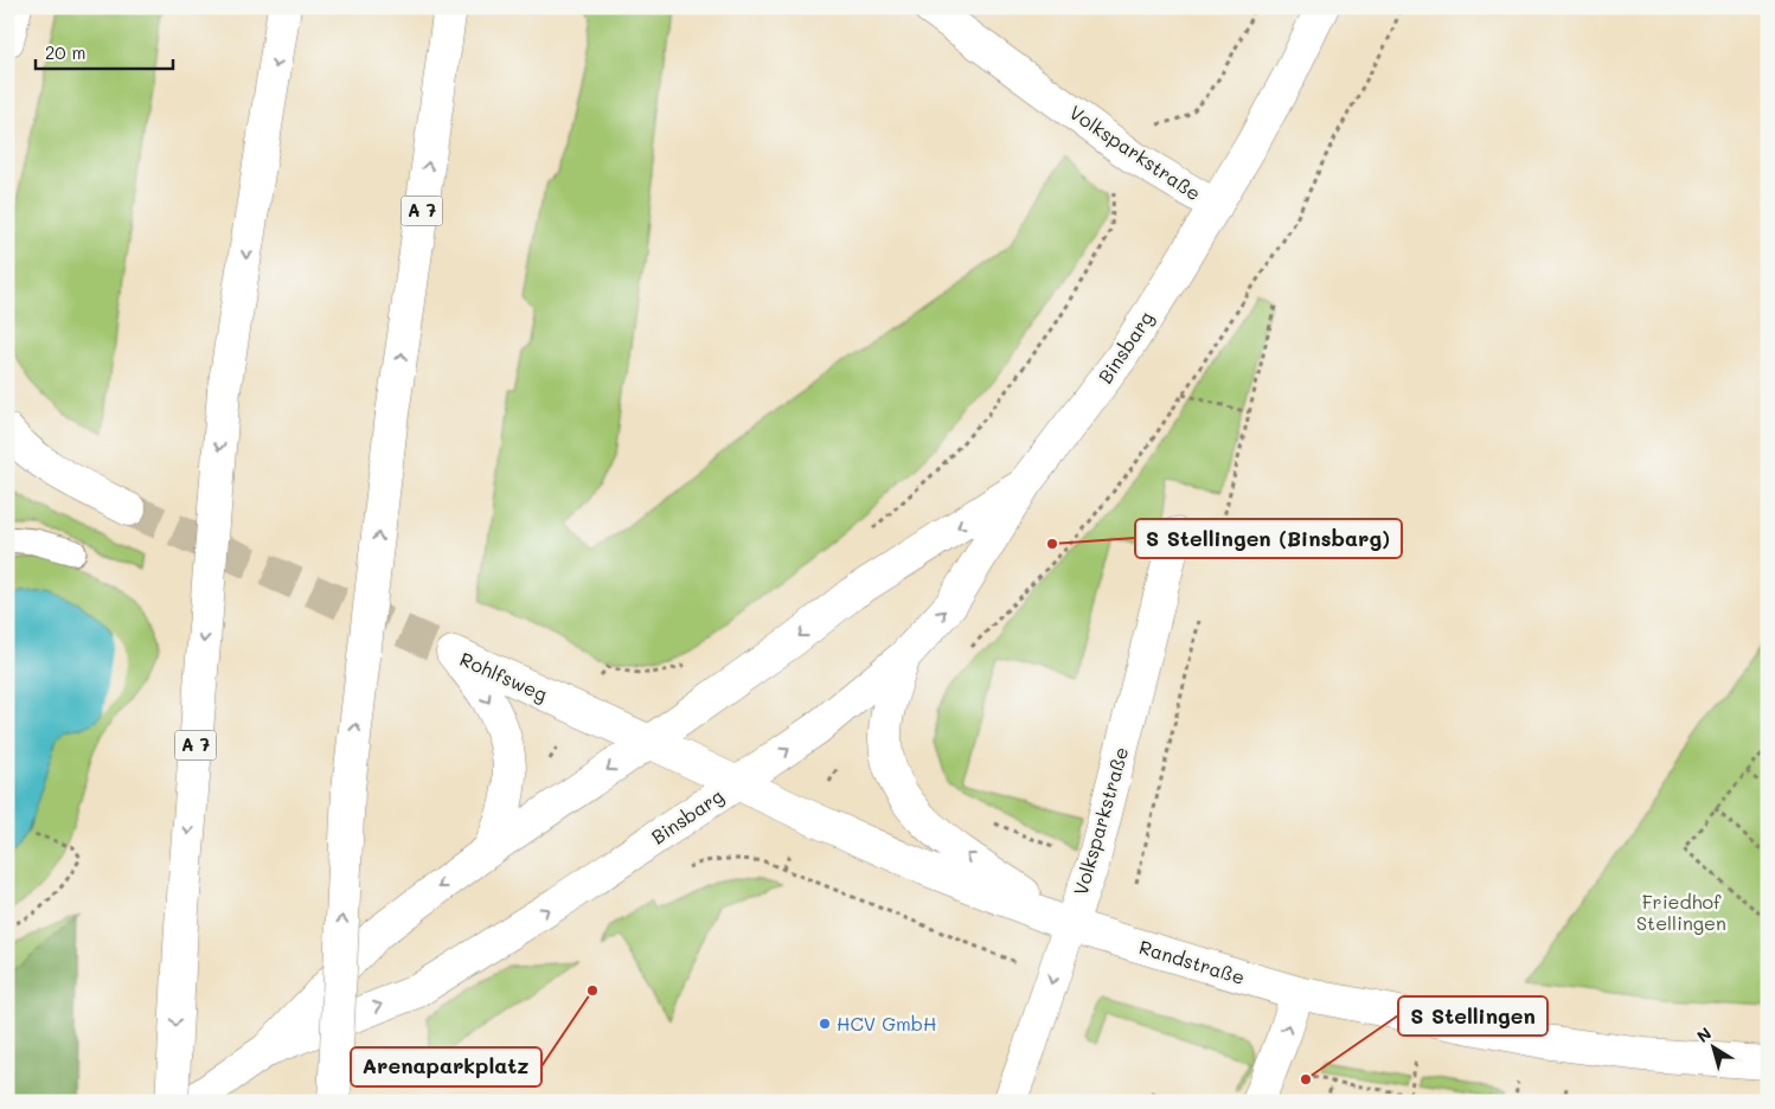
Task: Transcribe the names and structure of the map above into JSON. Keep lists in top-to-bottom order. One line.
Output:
{"streets":{"main road":["Volksparkstraße","A 7","Binsbarg","Rohlfsweg","Randstraße"]},"crossings":[["Volksparkstraße","Binsbarg"],["Volksparkstraße","Randstraße"],["Binsbarg","Rohlfsweg"],["Binsbarg","Randstraße"],["Rohlfsweg","Randstraße"]],"parks":["Friedhof Stellingen"],"places":["S Stellingen (Binsbarg)","Arenaparkplatz","HCV GmbH","S Stellingen"],"scale_bar":"20 m","north":"top left"}
